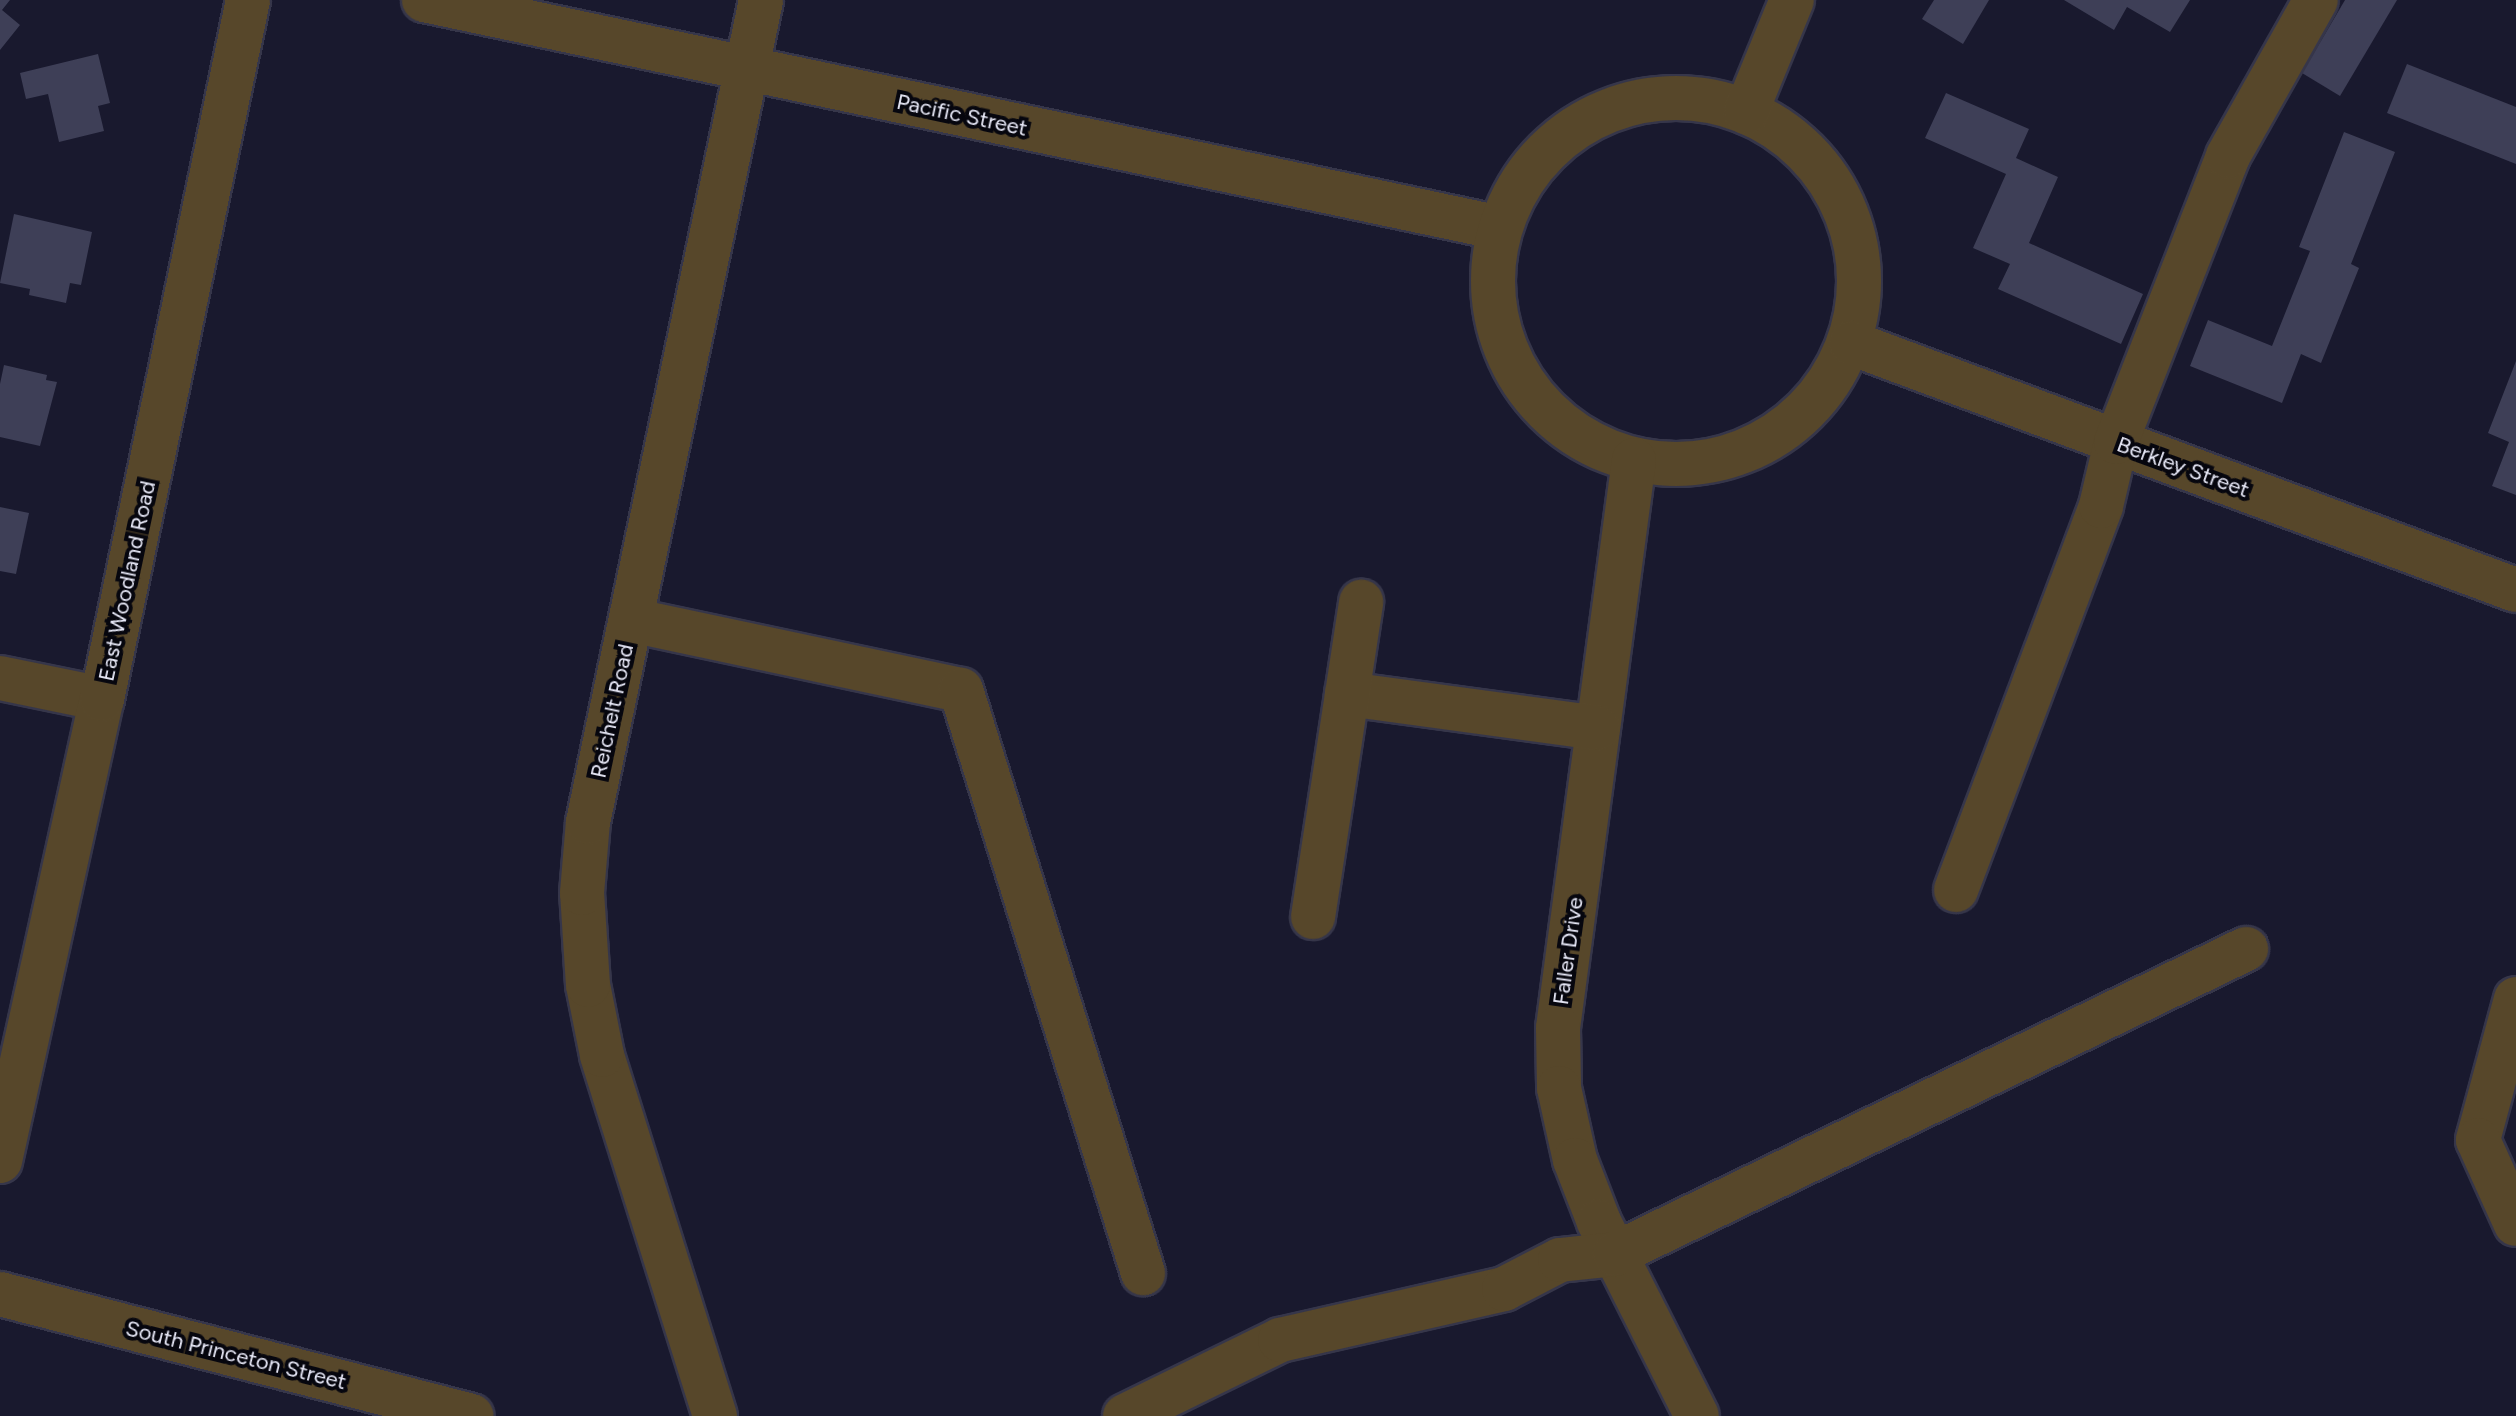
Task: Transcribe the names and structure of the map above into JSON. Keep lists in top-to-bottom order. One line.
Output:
{"streets":{"street":["Pacific Street","Berkley Street","East Woodland Road","Reichelt Road","Faller Drive","South Princeton Street"]},"crossings":[["Pacific Street","Reichelt Road"]]}
